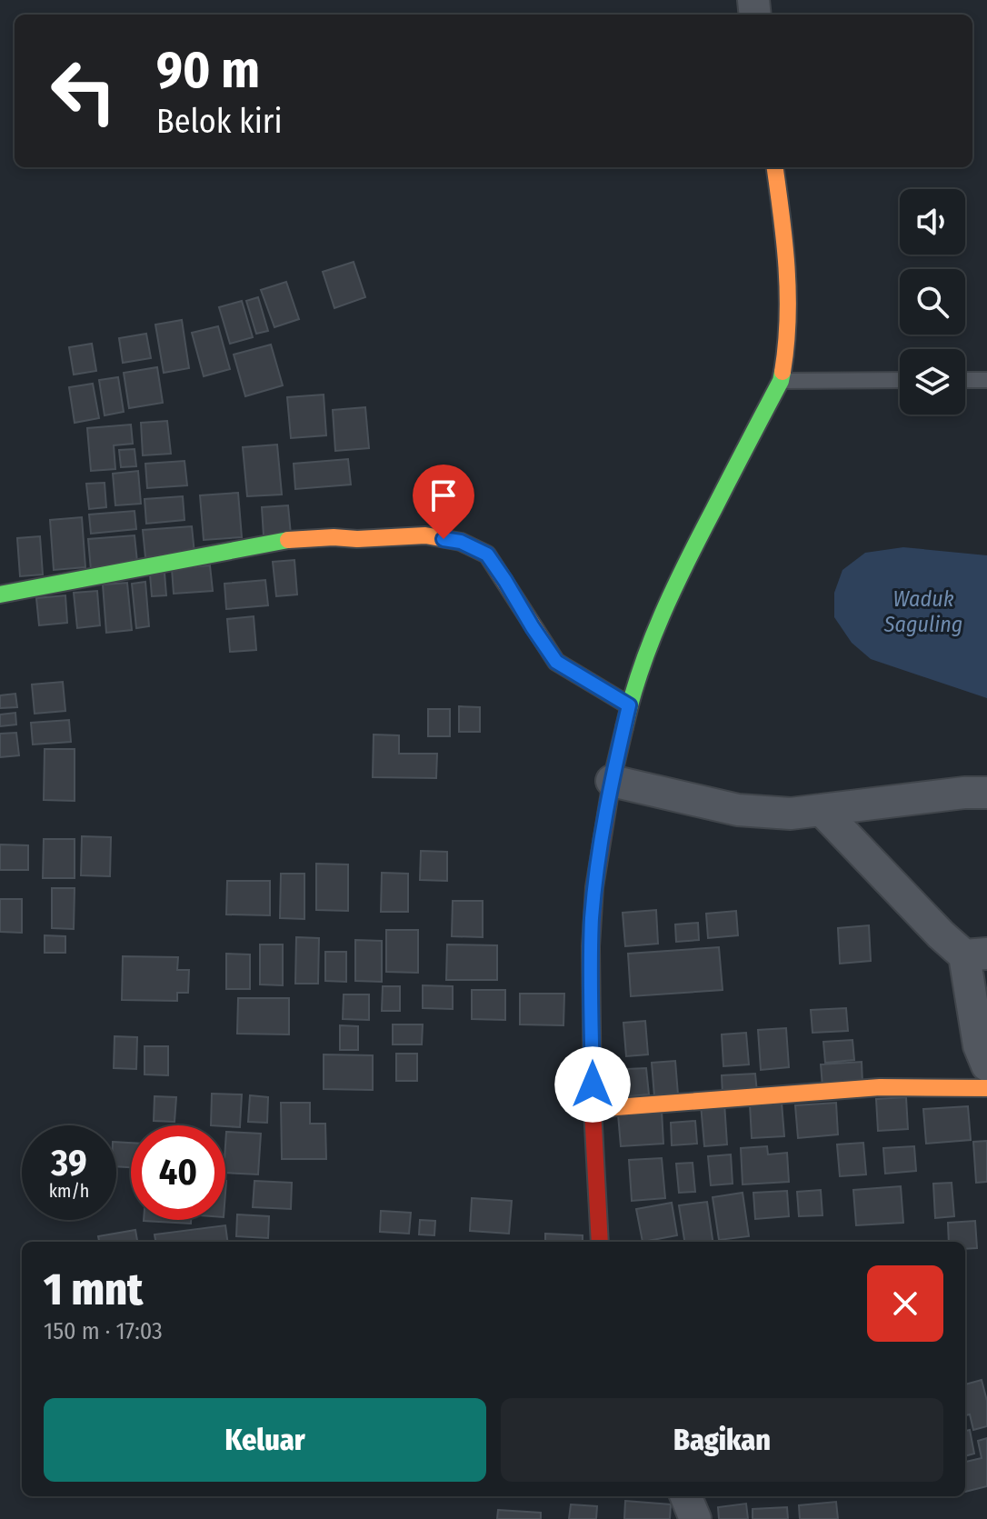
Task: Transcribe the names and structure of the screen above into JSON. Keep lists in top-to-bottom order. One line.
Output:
{"water":["Waduk Saguling"],"page":{"turn":["90 m","Belok kiri"],"speed":"39 km/h","limit":"40","heading":["1 mnt","150 m · 17:03"],"buttons":["Keluar","Bagikan"]}}
